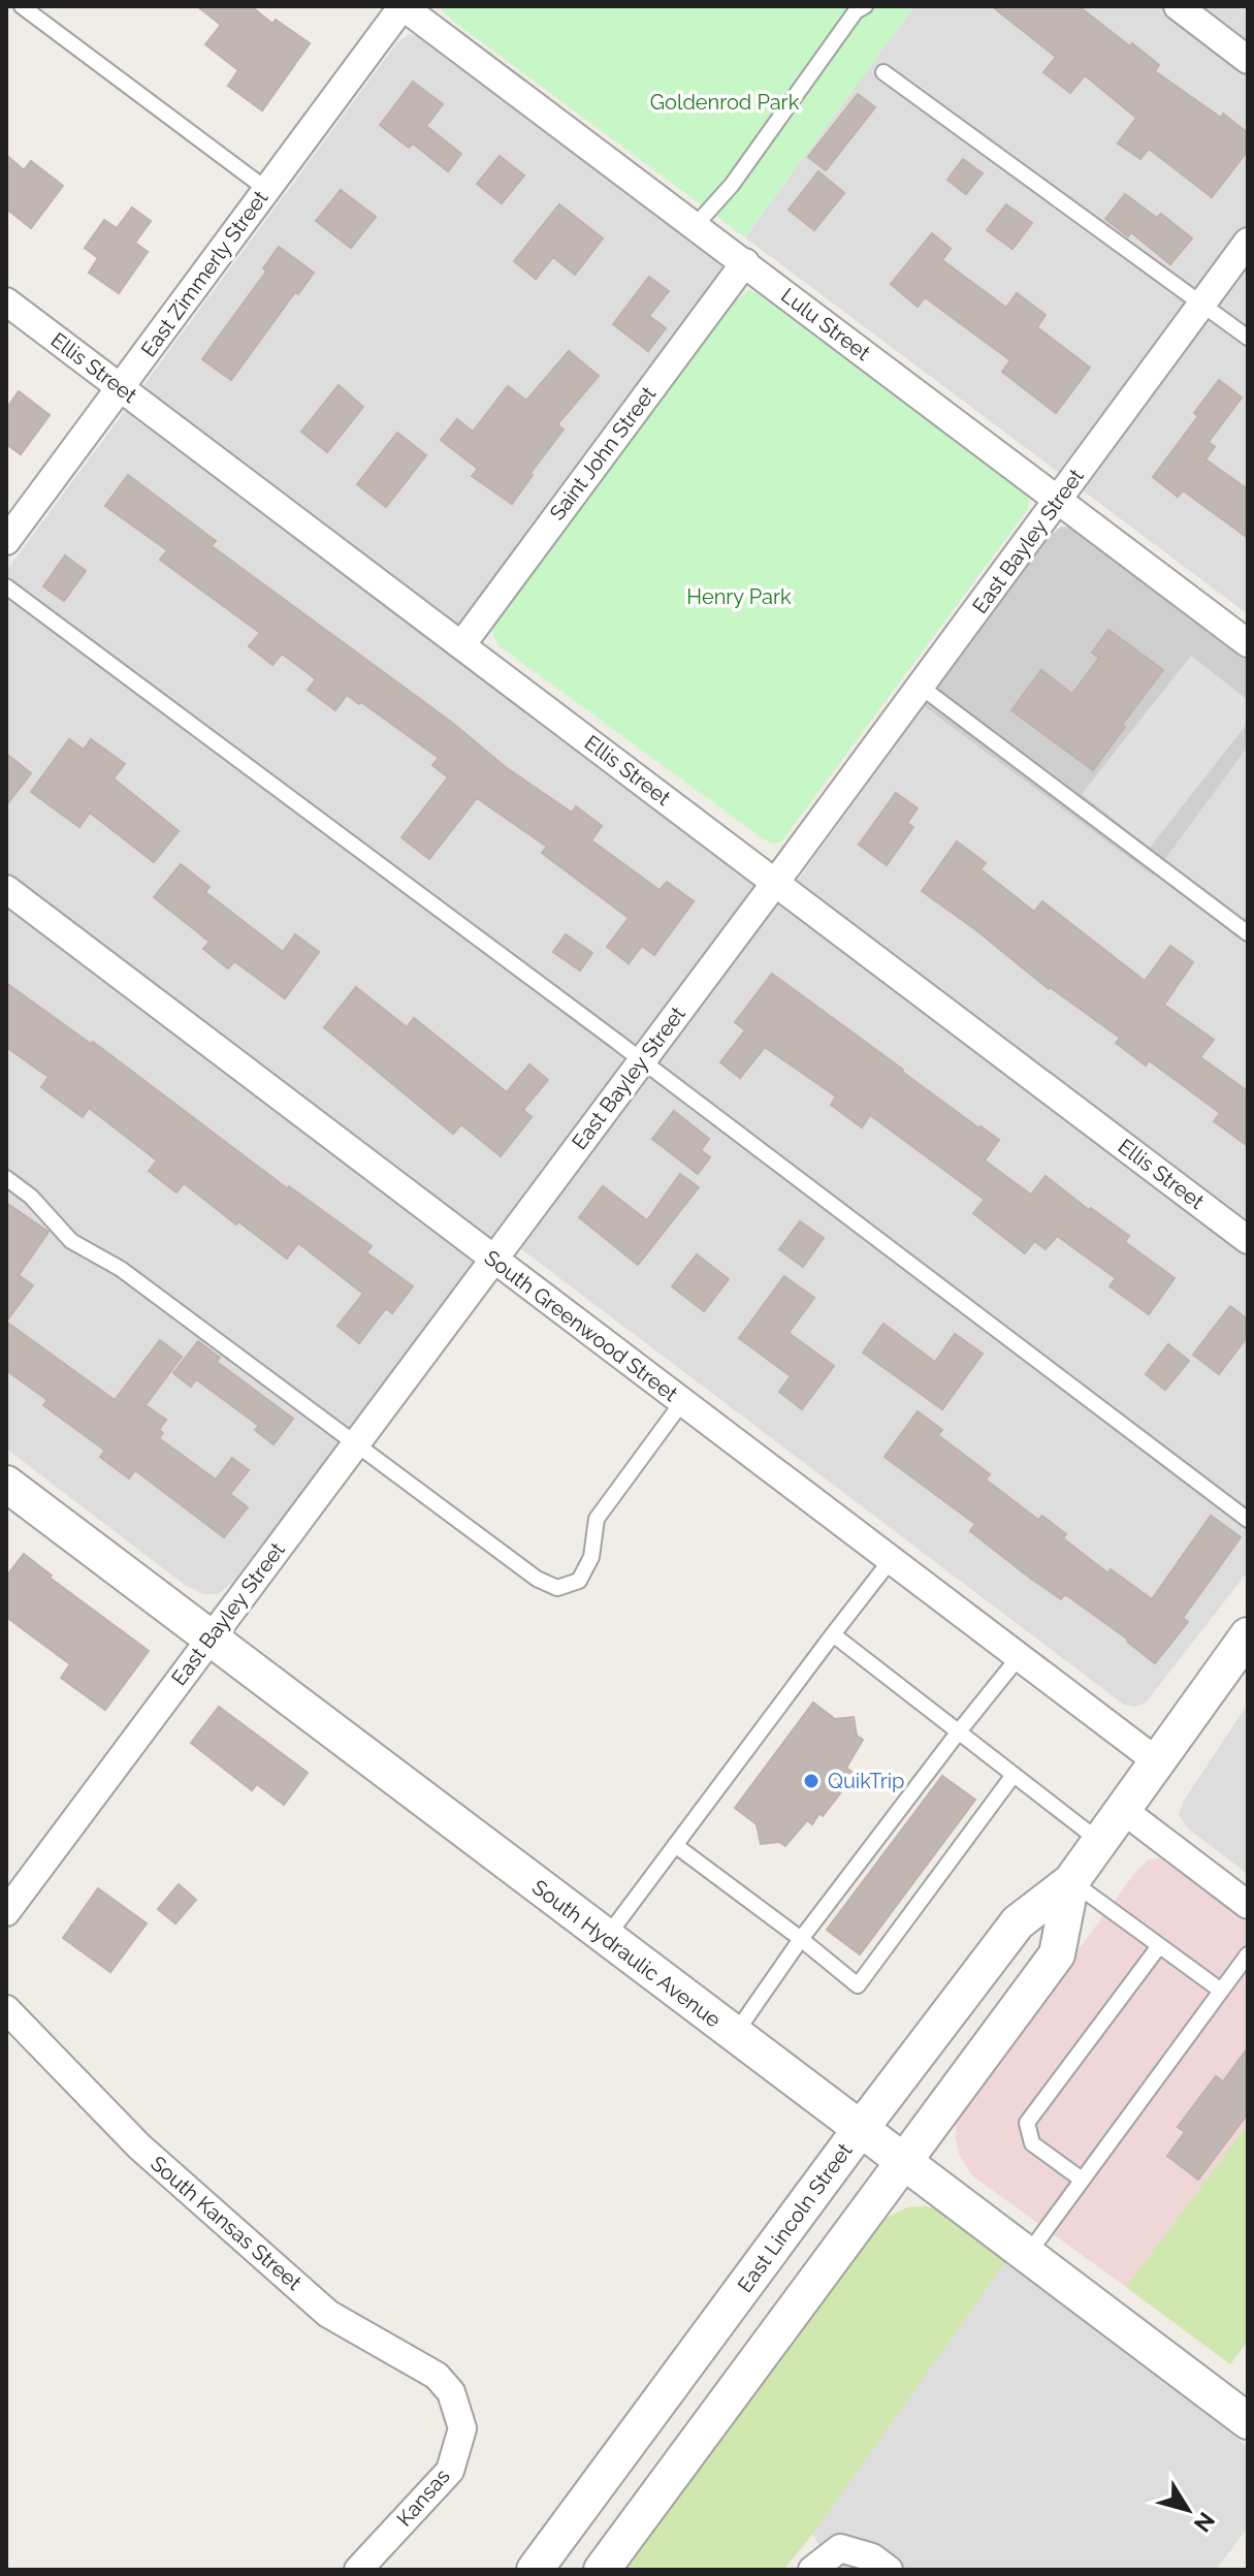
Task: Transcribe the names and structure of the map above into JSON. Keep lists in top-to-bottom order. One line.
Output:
{"streets":{"street":["East Zimmerly Street","Lulu Street","Ellis Street","Saint John Street","East Bayley Street","South Greenwood Street","South Hydraulic Avenue","East Lincoln Street","South Kansas Street","Kansas"]},"crossings":[["East Zimmerly Street","Lulu Street"],["East Zimmerly Street","Ellis Street"],["Lulu Street","Saint John Street"],["Lulu Street","East Bayley Street"],["Ellis Street","Saint John Street"],["Ellis Street","East Bayley Street"],["East Bayley Street","South Greenwood Street"],["East Bayley Street","South Hydraulic Avenue"],["South Greenwood Street","East Lincoln Street"],["South Hydraulic Avenue","East Lincoln Street"],["South Kansas Street","Kansas"]],"parks":["Goldenrod Park","Henry Park"],"places":["QuikTrip"],"north":"bottom right"}
